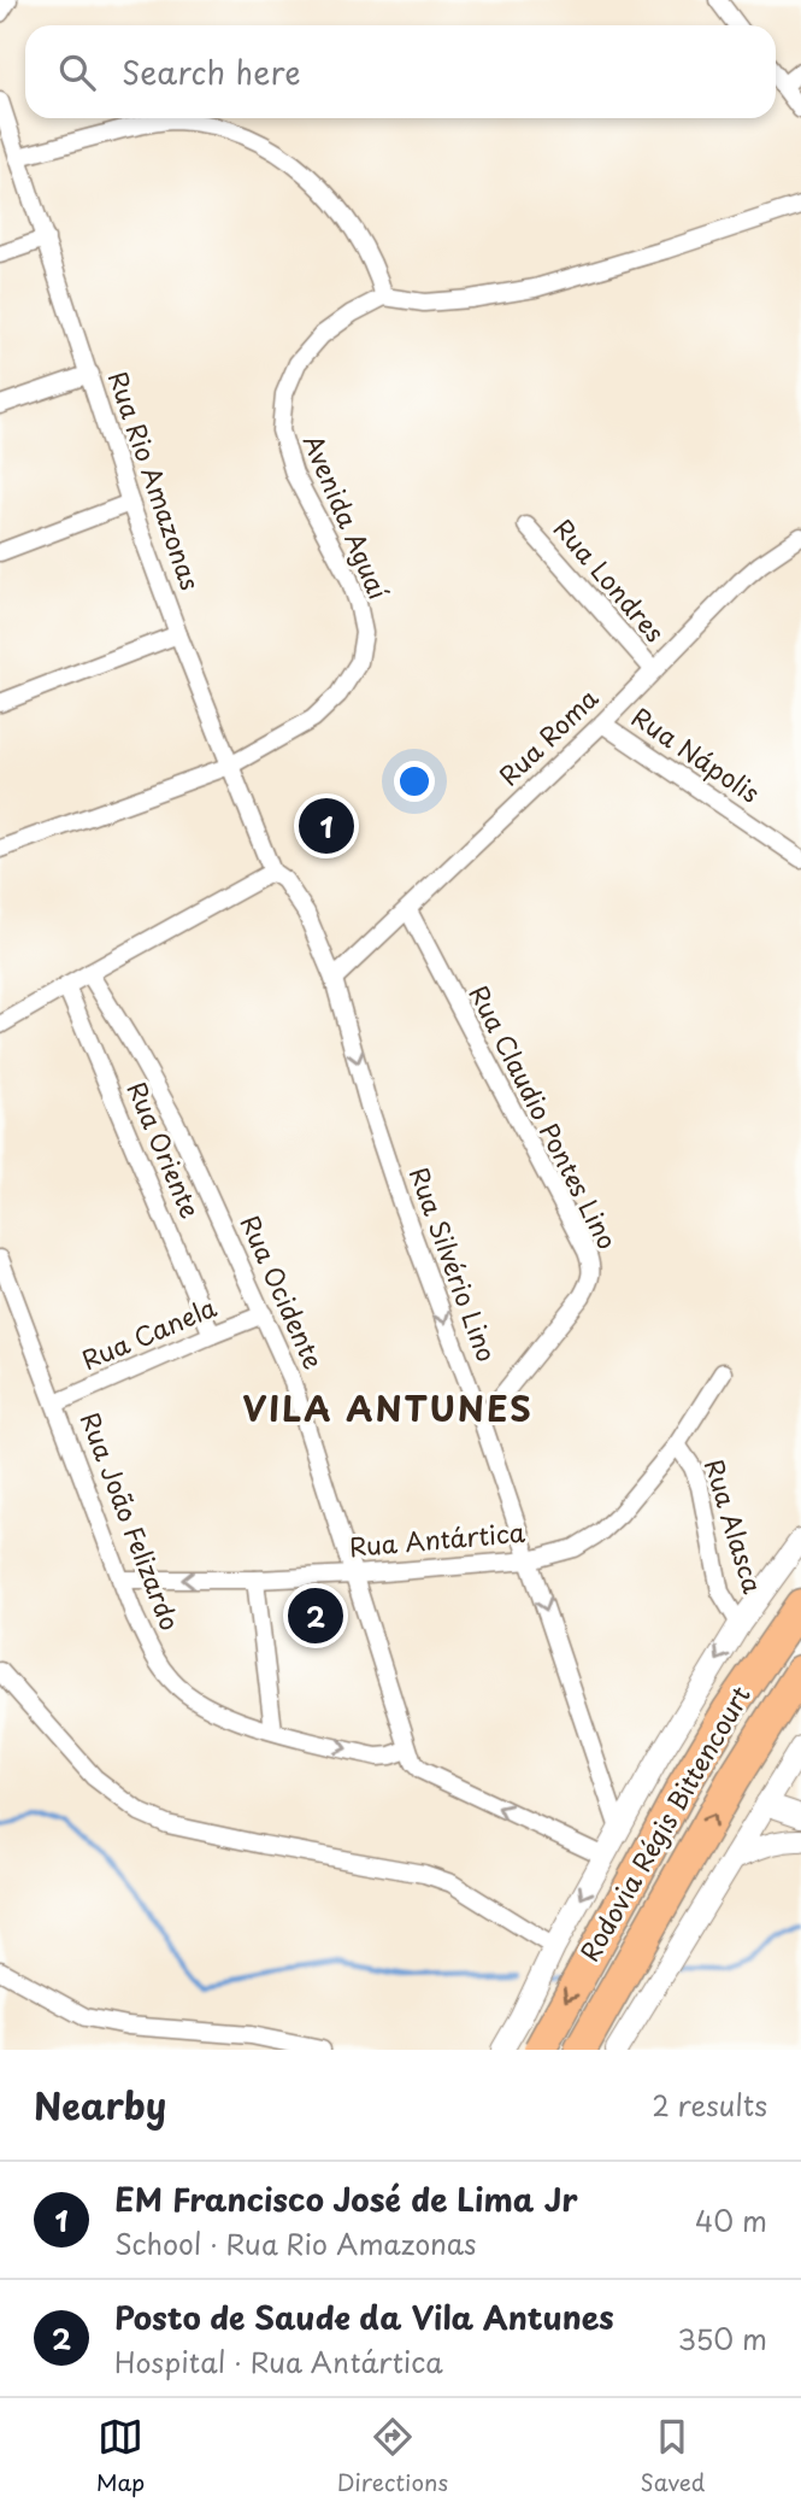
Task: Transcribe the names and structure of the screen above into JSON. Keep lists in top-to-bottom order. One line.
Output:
{"streets":{"highway":["Rodovia Régis Bittencourt"],"street":["Rua Rio Amazonas","Avenida Aguaí","Rua Londres","Rua Roma","Rua Nápolis","Rua Claudio Pontes Lino","Rua Oriente","Rua Silvério Lino","Rua Ocidente","Rua Canela","Rua João Felizardo","Rua Alasca","Rua Antártica"]},"crossings":[["Rua Rio Amazonas","Avenida Aguaí"],["Rua Rio Amazonas","Rua Silvério Lino"],["Rua Londres","Rua Roma"],["Rua Roma","Rua Nápolis"],["Rua Roma","Rua Claudio Pontes Lino"],["Rua Roma","Rua Silvério Lino"],["Rua Claudio Pontes Lino","Rua Silvério Lino"],["Rua Oriente","Rua Canela"],["Rua Silvério Lino","Rua Antártica"],["Rua Ocidente","Rua Canela"],["Rua Ocidente","Rua João Felizardo"],["Rua Ocidente","Rua Antártica"],["Rua Canela","Rua João Felizardo"],["Rua João Felizardo","Rua Antártica"],["Rua Alasca","Rua Antártica"]],"one_way":["Rua Silvério Lino"],"districts":["VILA ANTUNES"],"page":{"search":"Search here","pins":["1","2"],"heading":["Nearby","2 results"],"list":[{"mark":"1","name":"EM Francisco José de Lima Jr","note":"School · Rua Rio Amazonas","value":"40 m"},{"mark":"2","name":"Posto de Saude da Vila Antunes","note":"Hospital · Rua Antártica","value":"350 m"}],"nav":["Map","Directions","Saved"]}}
